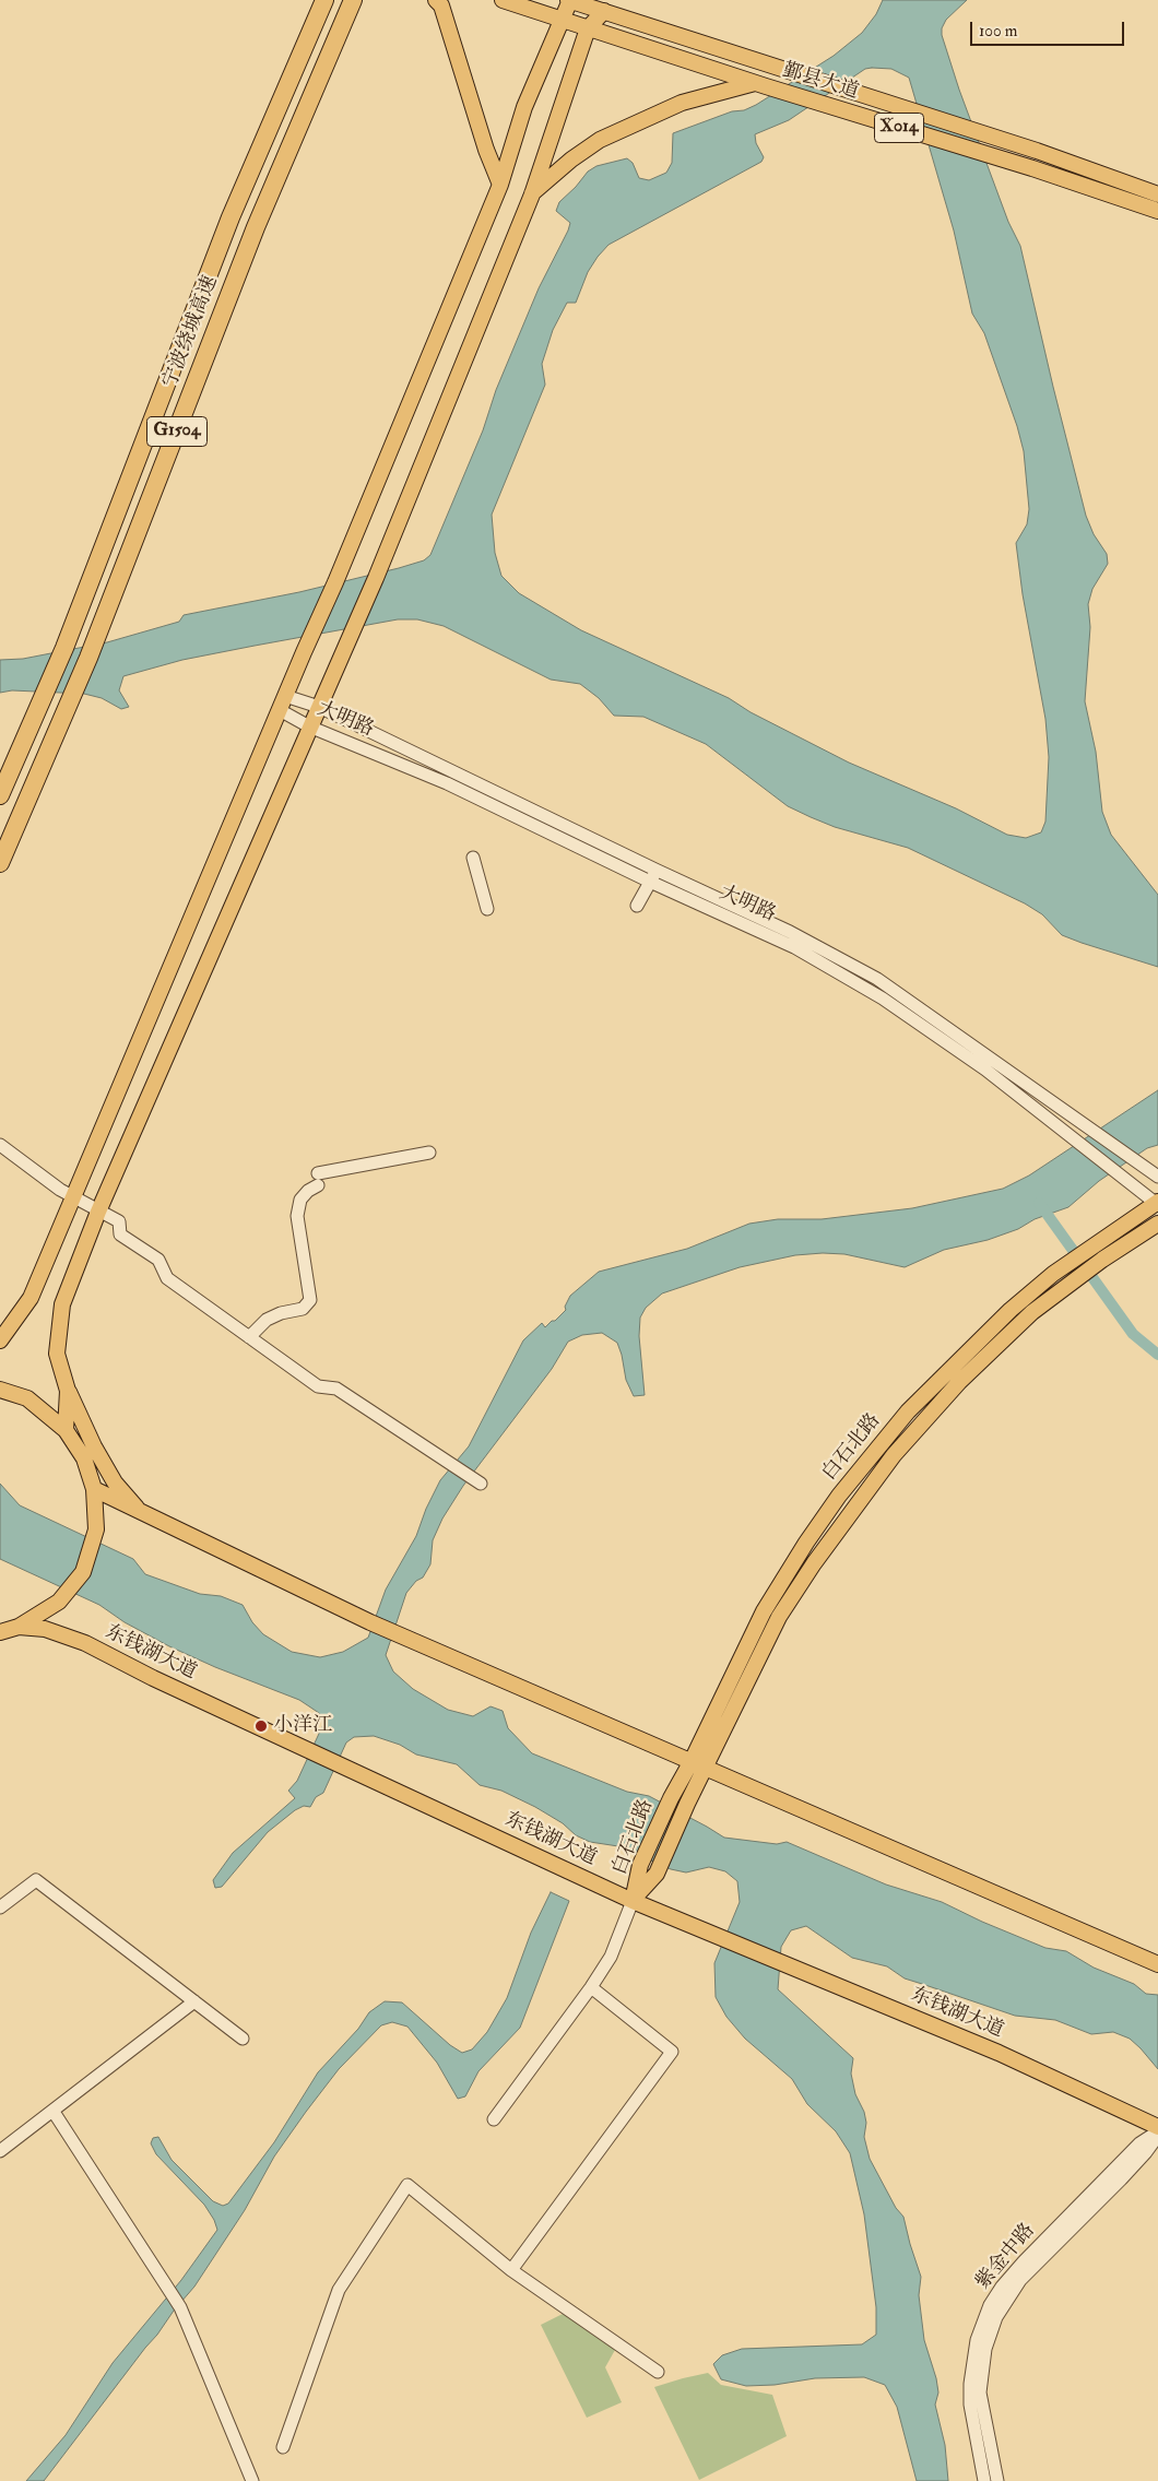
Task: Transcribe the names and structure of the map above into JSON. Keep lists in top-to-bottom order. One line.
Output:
{"streets":{"highway":["宁波绕城高速","G1504"],"main road":["鄞县大道","X014","白石北路","东钱湖大道"],"street":["大明路","紫金中路"]},"crossings":[["大明路","白石北路"],["白石北路","东钱湖大道"]],"places":["小洋江"],"scale_bar":"100 m"}
